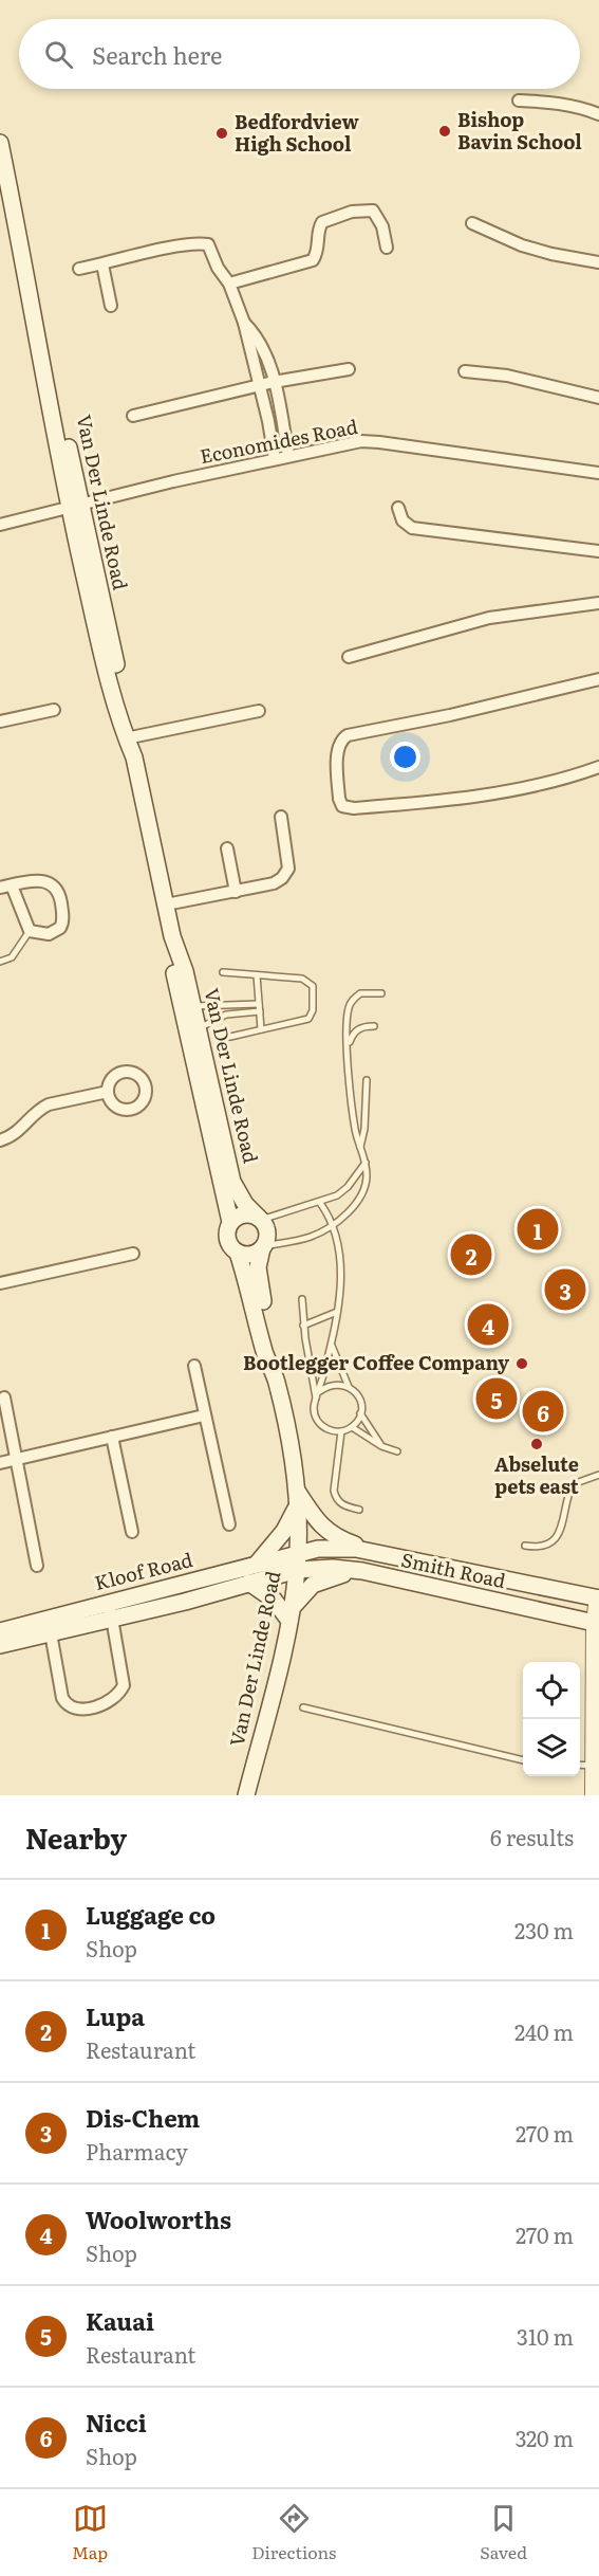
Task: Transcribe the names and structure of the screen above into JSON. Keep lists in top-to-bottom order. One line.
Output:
{"streets":{"main road":["Van Der Linde Road","Smith Road","Kloof Road"],"street":["Economides Road"]},"crossings":[["Economides Road","Van Der Linde Road"],["Van Der Linde Road","Smith Road"],["Van Der Linde Road","Kloof Road"],["Smith Road","Kloof Road"]],"places":["Bishop Bavin School","Bedfordview High School","Bootlegger Coffee Company","Abselute pets east"],"page":{"search":"Search here","pins":["1","2","3","4","5","6"],"heading":["Nearby","6 results"],"list":[{"mark":"1","name":"Luggage co","note":"Shop","value":"230 m"},{"mark":"2","name":"Lupa","note":"Restaurant","value":"240 m"},{"mark":"3","name":"Dis-Chem","note":"Pharmacy","value":"270 m"},{"mark":"4","name":"Woolworths","note":"Shop","value":"270 m"},{"mark":"5","name":"Kauai","note":"Restaurant","value":"310 m"},{"mark":"6","name":"Nicci","note":"Shop","value":"320 m"}],"nav":["Map","Directions","Saved"]}}
